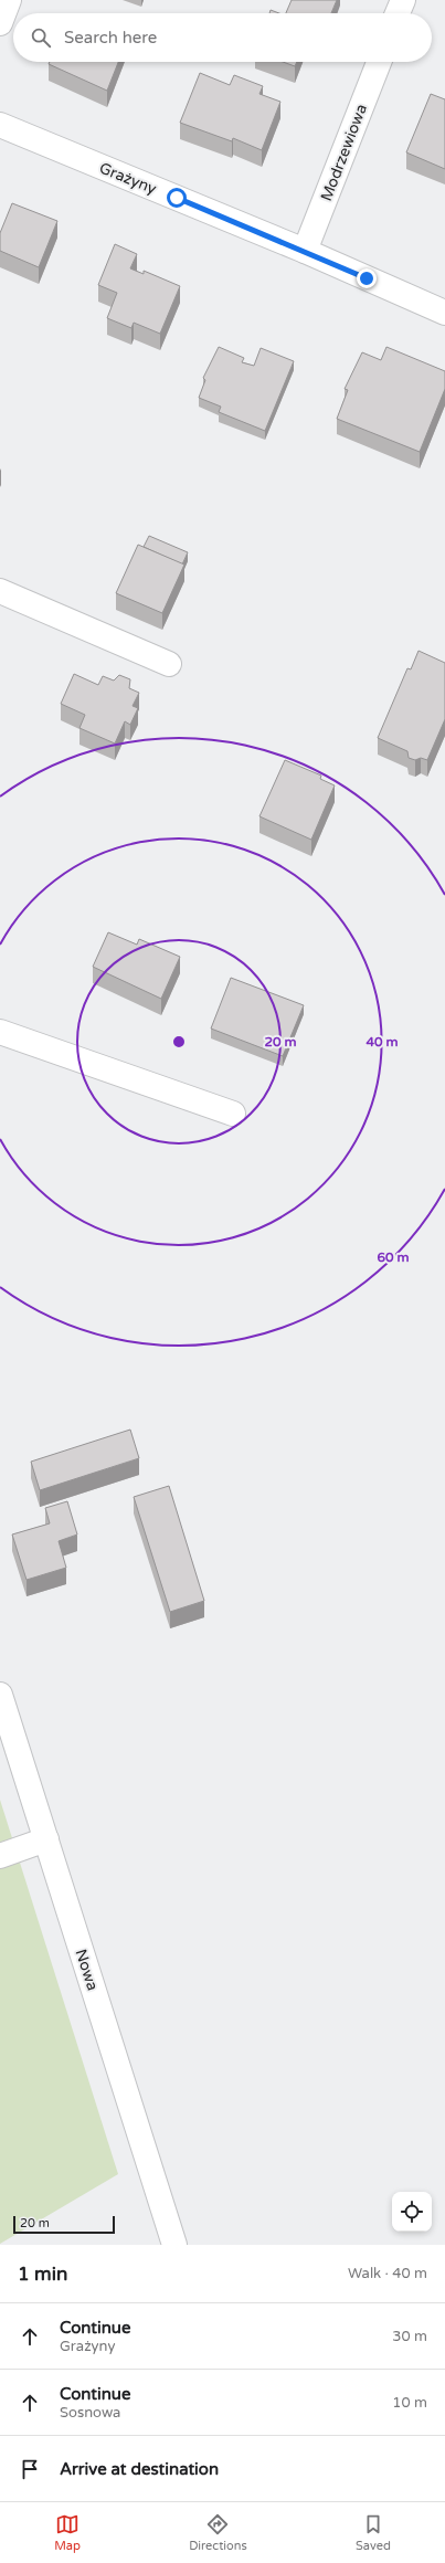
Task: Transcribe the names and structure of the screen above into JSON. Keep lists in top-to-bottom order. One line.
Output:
{"streets":{"street":["Modrzewiowa","Grażyny","Nowa"]},"crossings":[["Modrzewiowa","Grażyny"]],"scale_bar":"20 m","page":{"search":"Search here","scale":"20 m","heading":["1 min","Walk · 40 m"],"list":[["Continue","Grażyny","30 m"],["Continue","Sosnowa","10 m"],"Arrive at destination"],"nav":["Map","Directions","Saved"]},"rings":["20 m","40 m","60 m"]}
